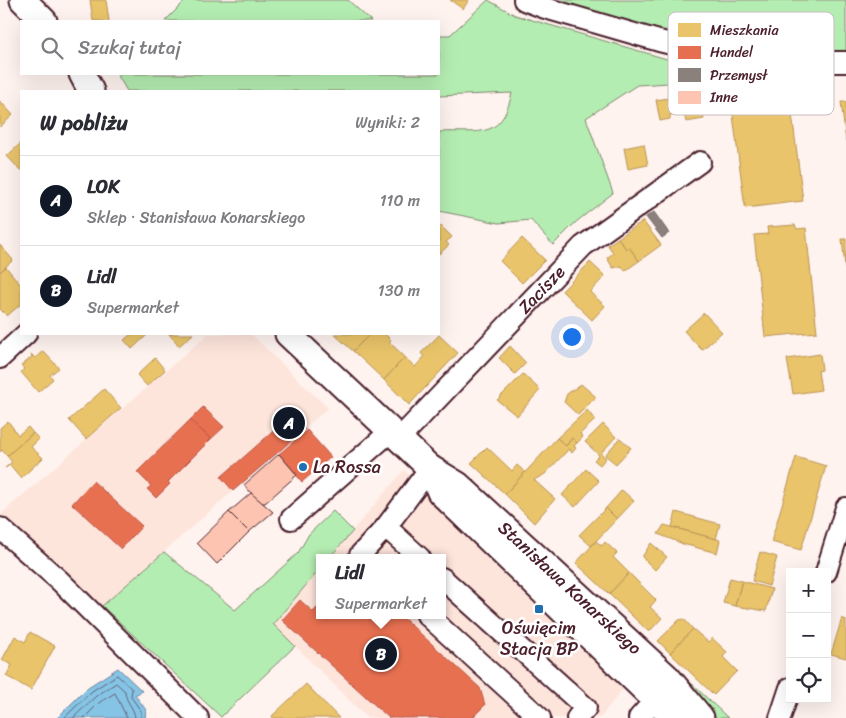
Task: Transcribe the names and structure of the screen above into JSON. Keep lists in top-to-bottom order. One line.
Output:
{"streets":{"main road":["Stanisława Konarskiego"],"street":["Zacisze"]},"crossings":[["Zacisze","Stanisława Konarskiego"]],"places":{"other":["La Rossa"],"transit":["Oświęcim Stacja BP"]},"legend":["Mieszkania","Handel","Przemysł","Inne"],"page":{"search":"Szukaj tutaj","heading":["W pobliżu","Wyniki: 2"],"list":[{"mark":"A","name":"LOK","note":"Sklep · Stanisława Konarskiego","value":"110 m"},{"mark":"B","name":"Lidl","note":"Supermarket","value":"130 m"}],"pins":["A","B"],"popup":["Lidl","Supermarket"],"map_buttons":["+","−"]}}
